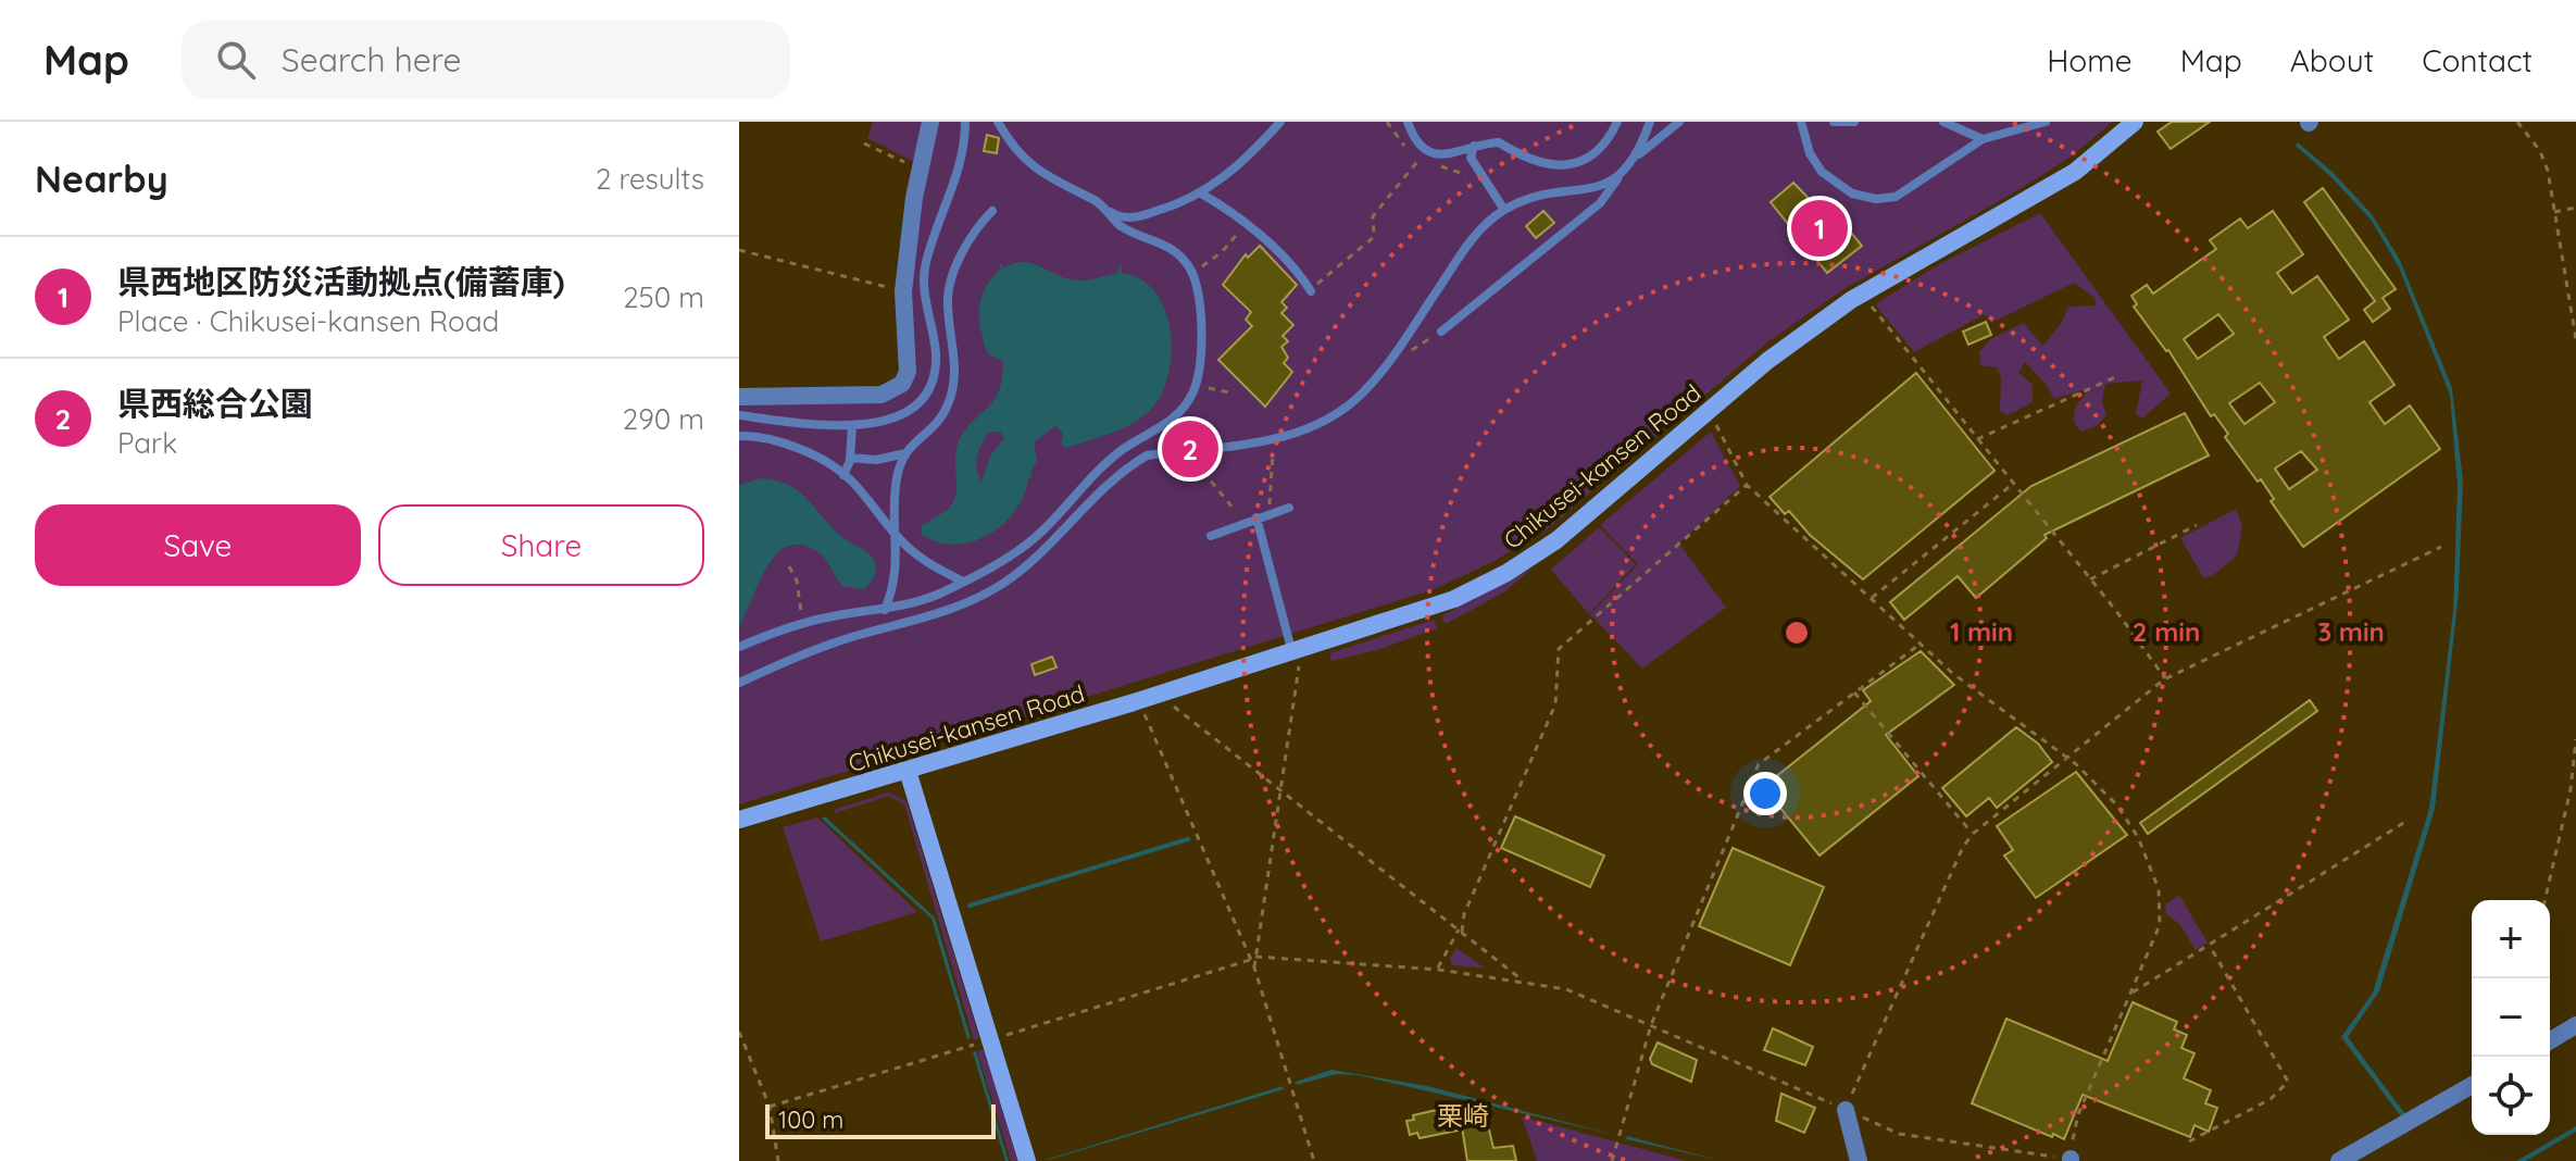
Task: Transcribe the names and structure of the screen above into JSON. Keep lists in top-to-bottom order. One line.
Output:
{"streets":{"street":["Chikusei-kansen Road"]},"districts":["栗崎"],"scale_bar":"100 m","page":{"header":"Map","search":"Search here","nav":["Home","Map","About","Contact"],"heading":["Nearby","2 results"],"pins":["1","2"],"list":[{"mark":"1","name":"県西地区防災活動拠点(備蓄庫)","note":"Place · Chikusei-kansen Road","value":"250 m"},{"mark":"2","name":"県西総合公園","note":"Park","value":"290 m"}],"buttons":["Save","Share"],"map_buttons":["+","−"],"scale":"100 m"},"rings":["1 min","2 min","3 min"]}
